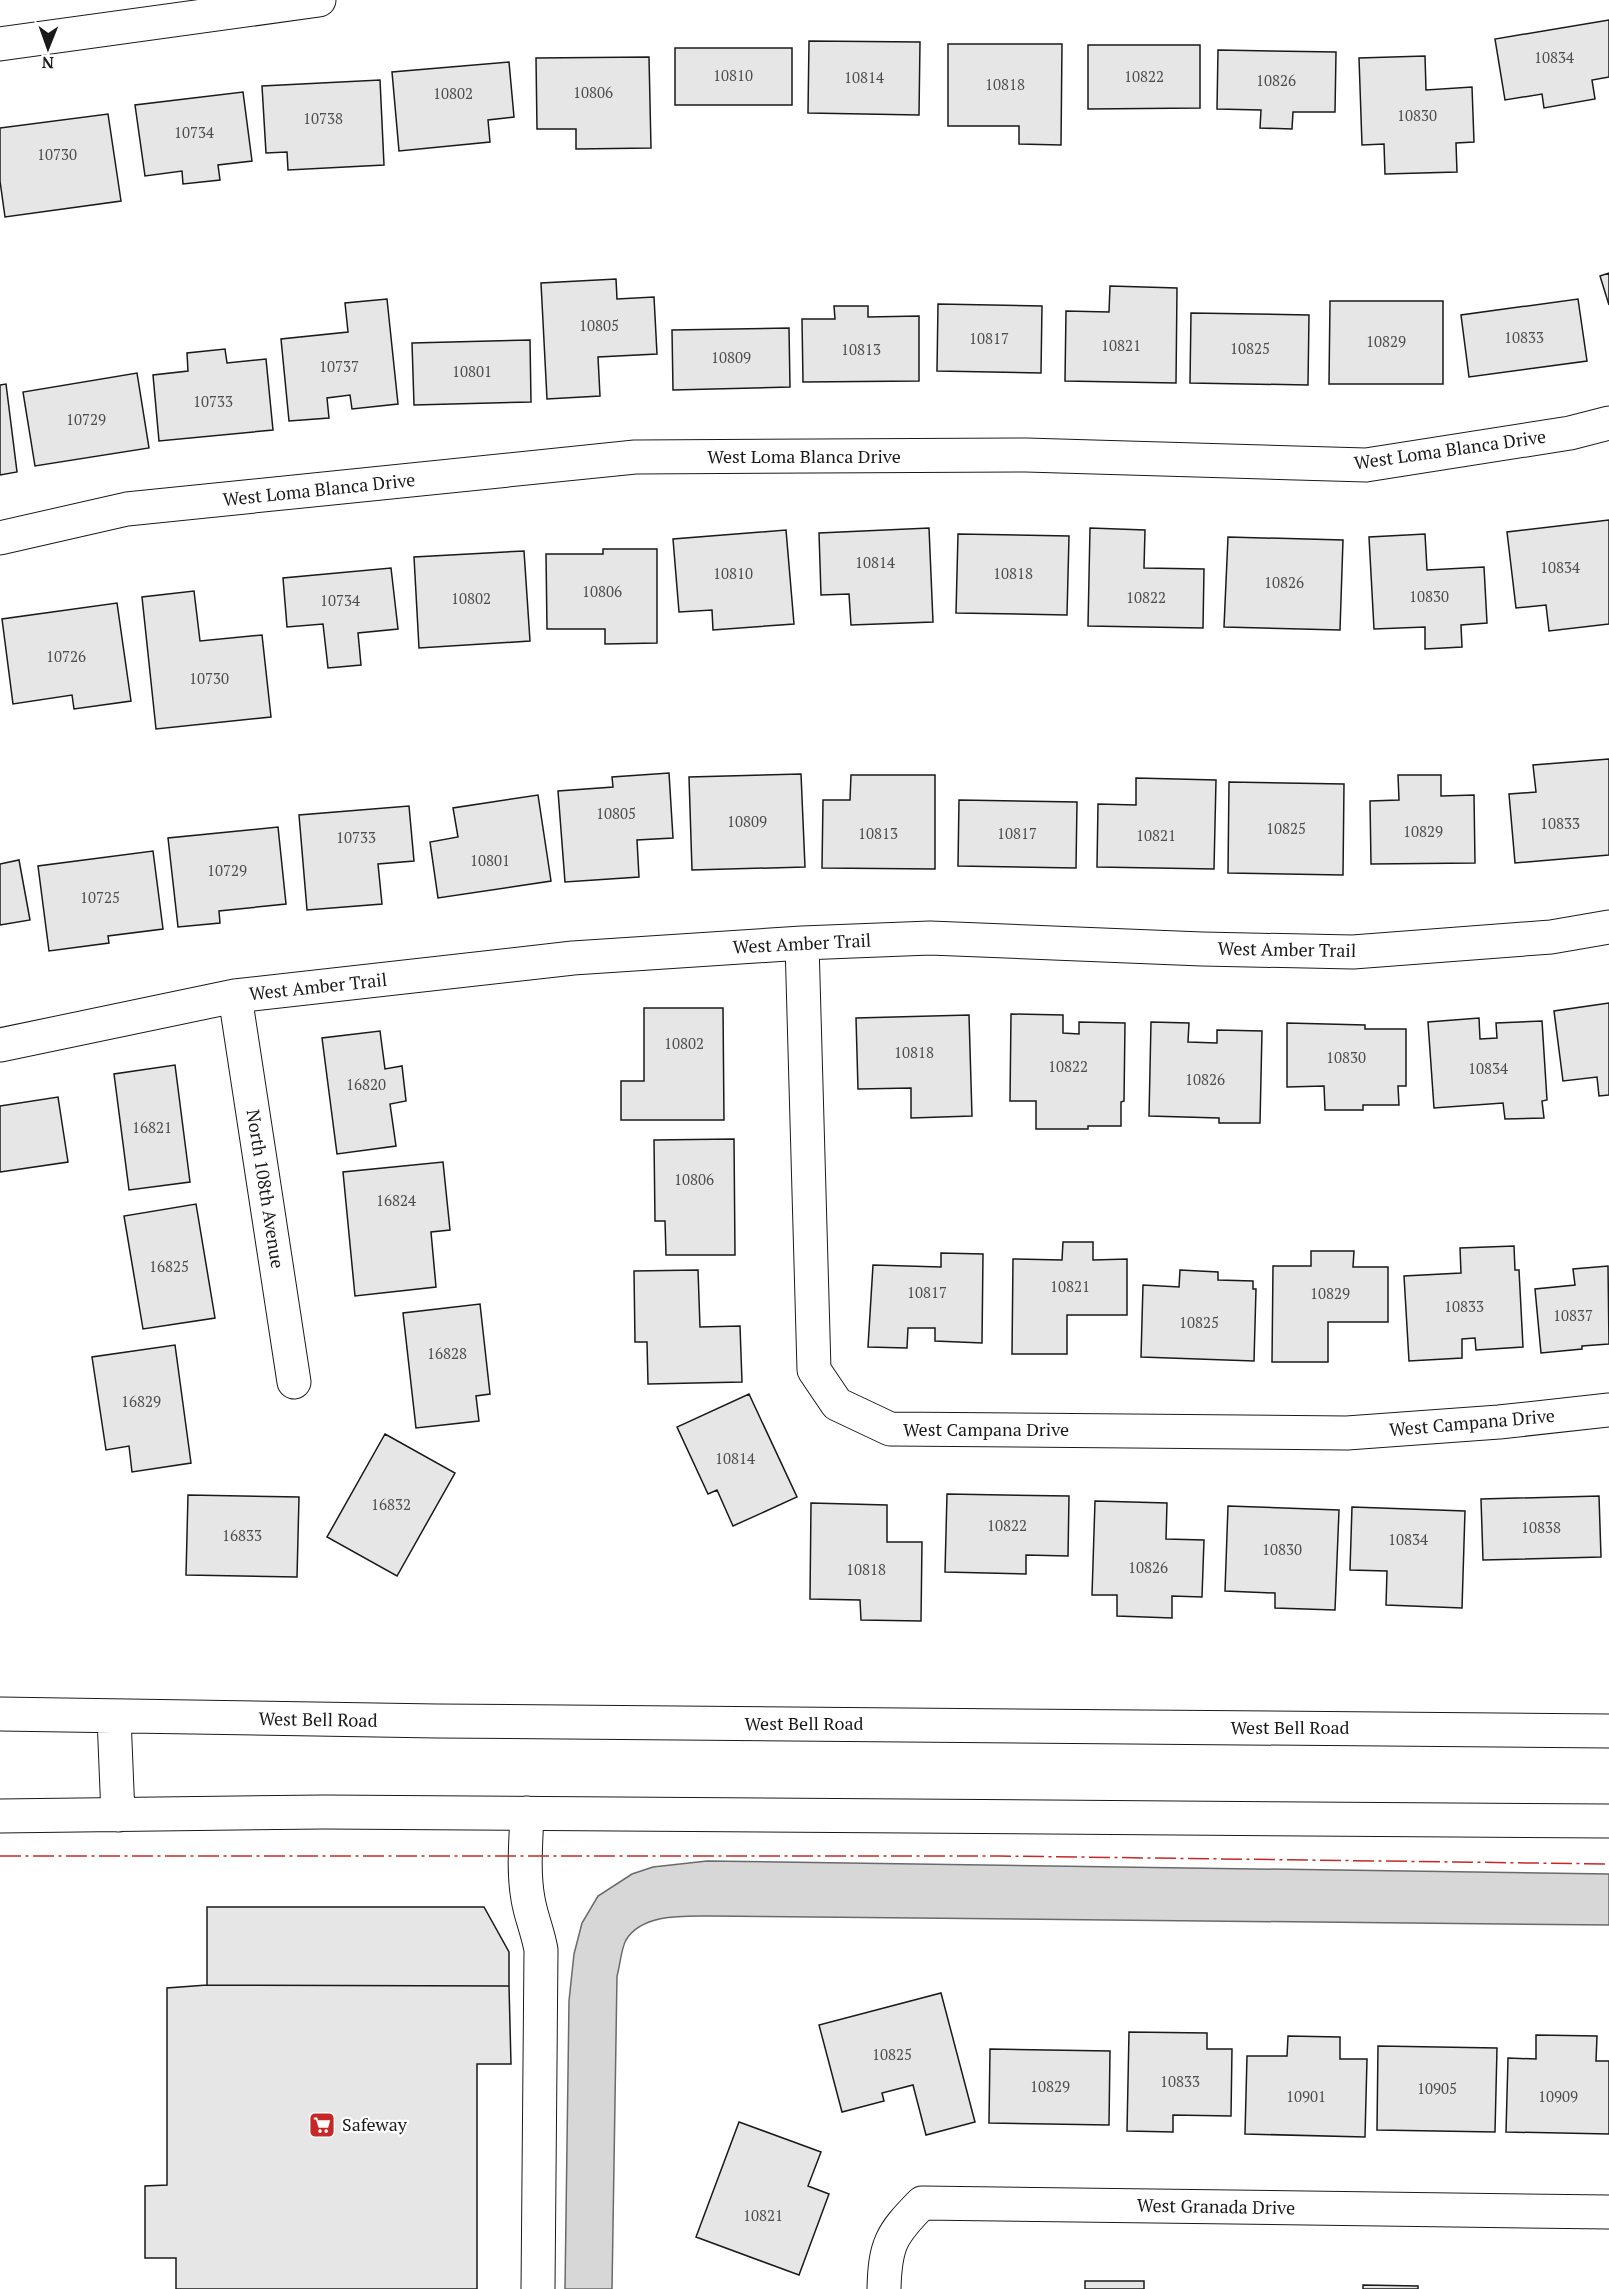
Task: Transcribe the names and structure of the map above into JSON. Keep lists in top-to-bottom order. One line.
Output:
{"streets":{"street":["West Loma Blanca Drive","West Amber Trail","North 108th Avenue","West Campana Drive","West Bell Road","West Granada Drive"]},"crossings":[["West Amber Trail","North 108th Avenue"],["West Amber Trail","West Campana Drive"]],"places":{"supermarket":["Safeway"]},"house_numbers":["10834","10810","10822","10814","10826","10818","10806","10802","10830","10738","10734","10730","10805","10833","10817","10829","10821","10825","10813","10809","10737","10801","10733","10729","10814","10834","10810","10818","10826","10806","10830","10822","10802","10734","10726","10730","10805","10809","10833","10825","10829","10813","10817","10821","10733","10801","10729","10725","10802","10818","10830","10822","10834","10826","16820","16821","10806","16824","16825","10821","10817","10829","10833","10837","10825","16828","16829","10814","16832","10822","10838","16833","10834","10830","10826","10818","10825","10833","10829","10905","10901","10909","10821"],"north":"bottom"}
